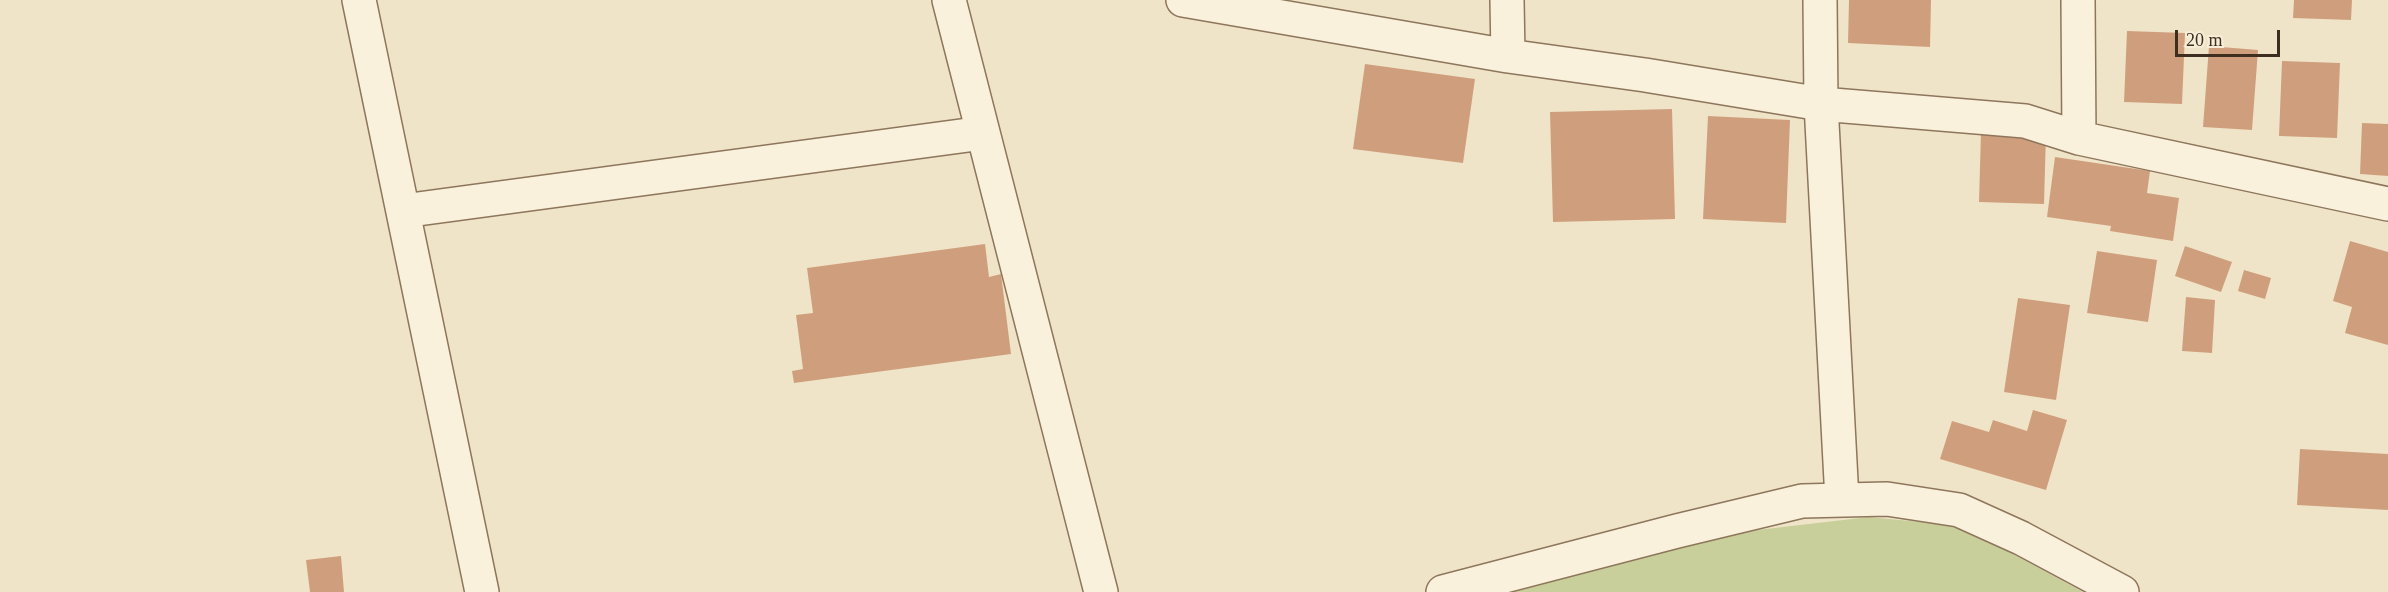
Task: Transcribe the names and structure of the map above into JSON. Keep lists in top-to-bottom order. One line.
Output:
{"scale_bar":"20 m"}
